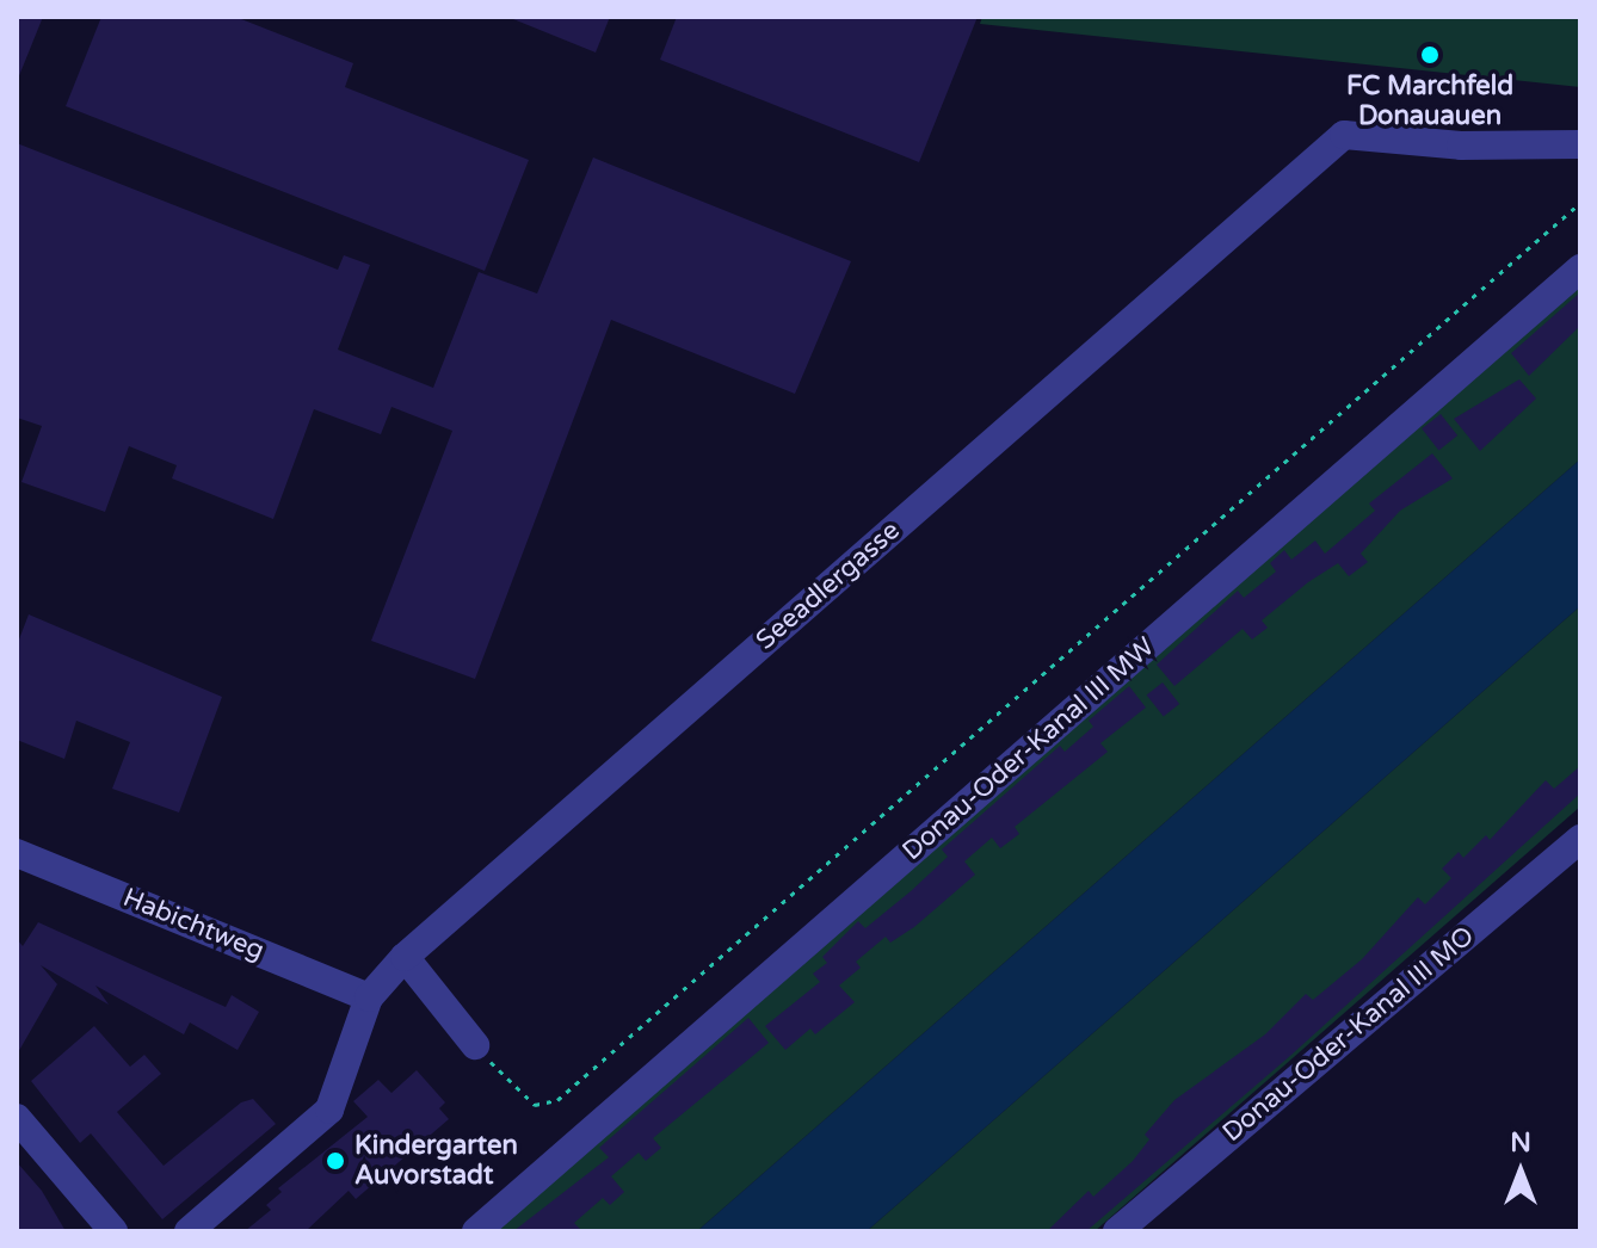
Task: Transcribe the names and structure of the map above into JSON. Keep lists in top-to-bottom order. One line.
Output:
{"streets":{"street":["Seeadlergasse","Donau-Oder-Kanal III MW","Habichtweg","Donau-Oder-Kanal III MO"]},"crossings":[["Seeadlergasse","Habichtweg"]],"places":["FC Marchfeld Donauauen","Kindergarten Auvorstadt"],"north":"top"}
